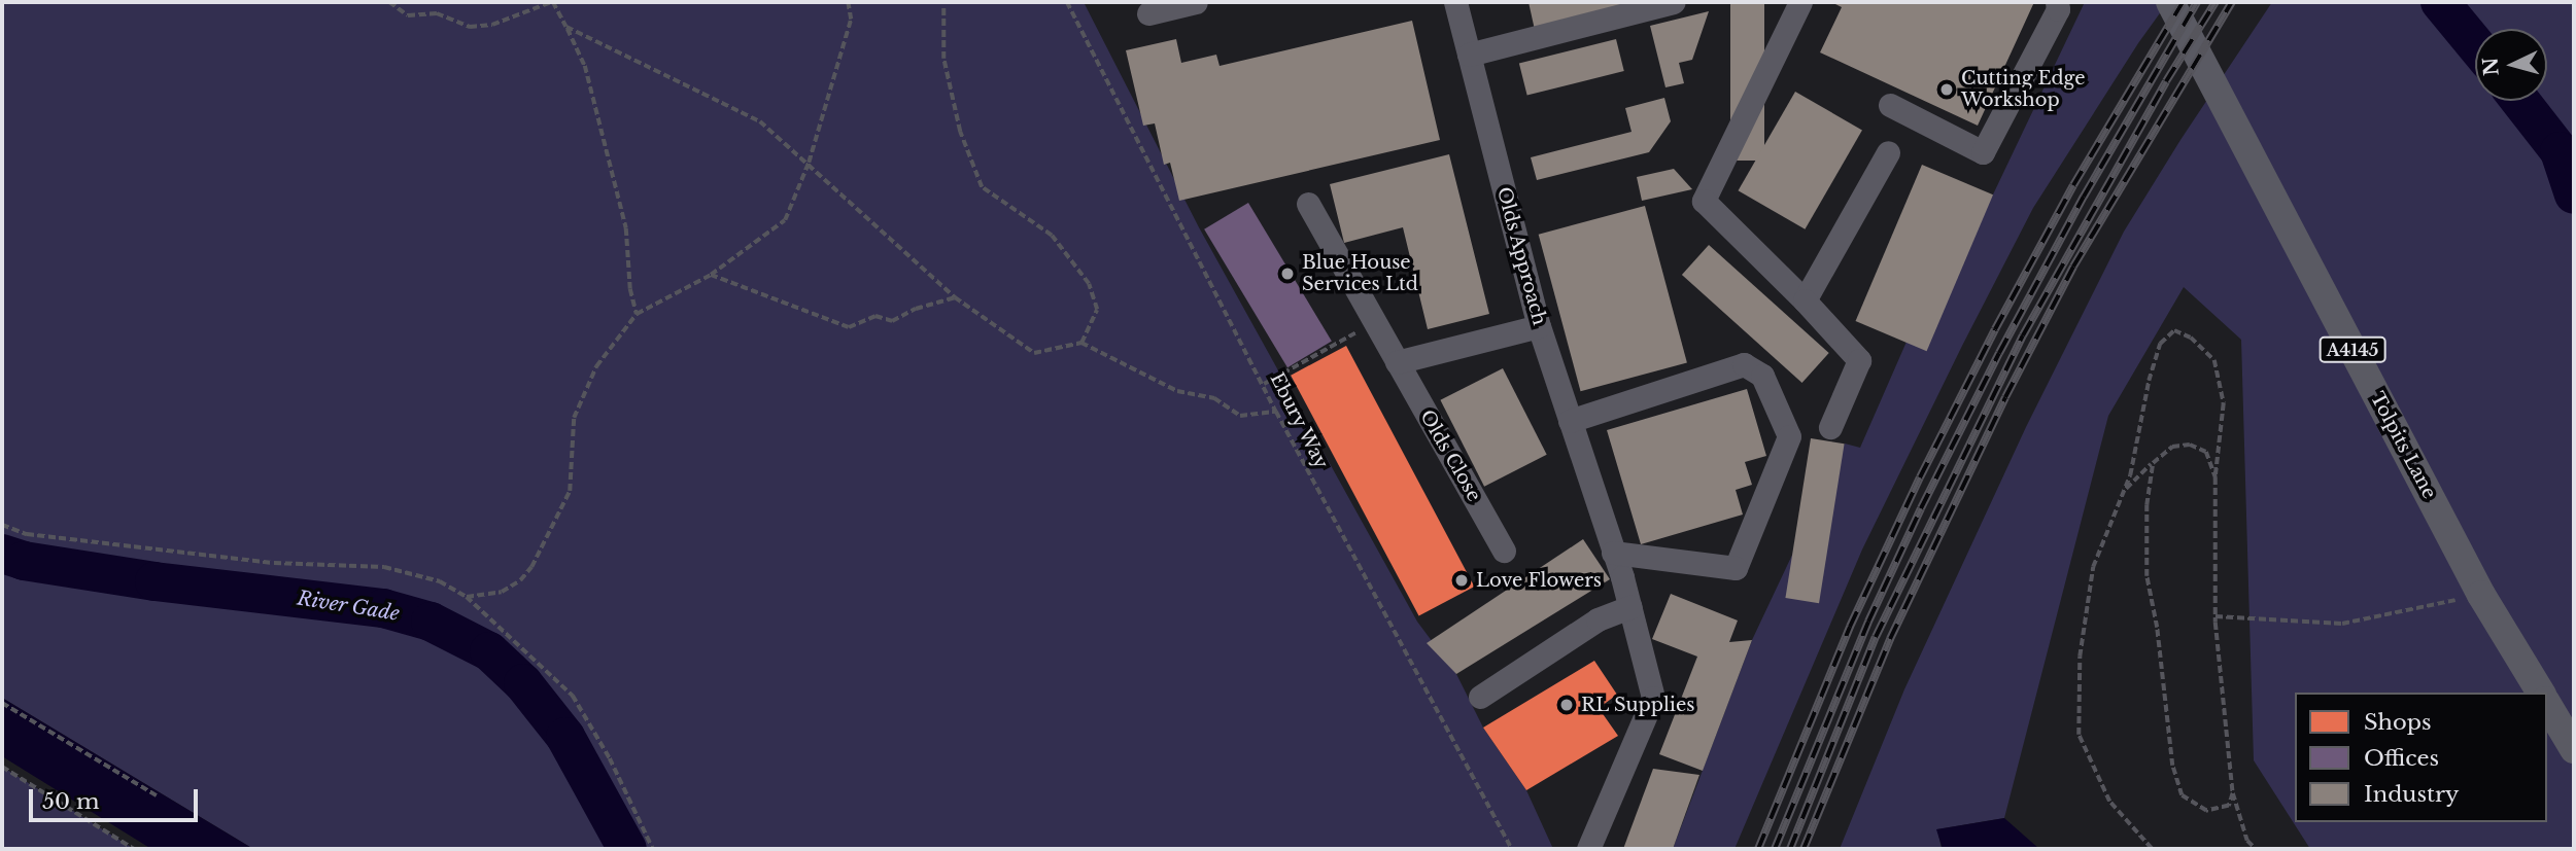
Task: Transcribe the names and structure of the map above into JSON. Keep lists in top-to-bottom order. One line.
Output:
{"streets":{"main road":["A4145","Tolpits Lane"],"street":["Olds Approach","Olds Close"],"path":["Ebury Way"]},"water":["River Gade"],"places":["Cutting Edge Workshop","Blue House Services Ltd","Love Flowers","RL Supplies"],"legend":["Shops","Offices","Industry"],"scale_bar":"50 m","north":"left"}
